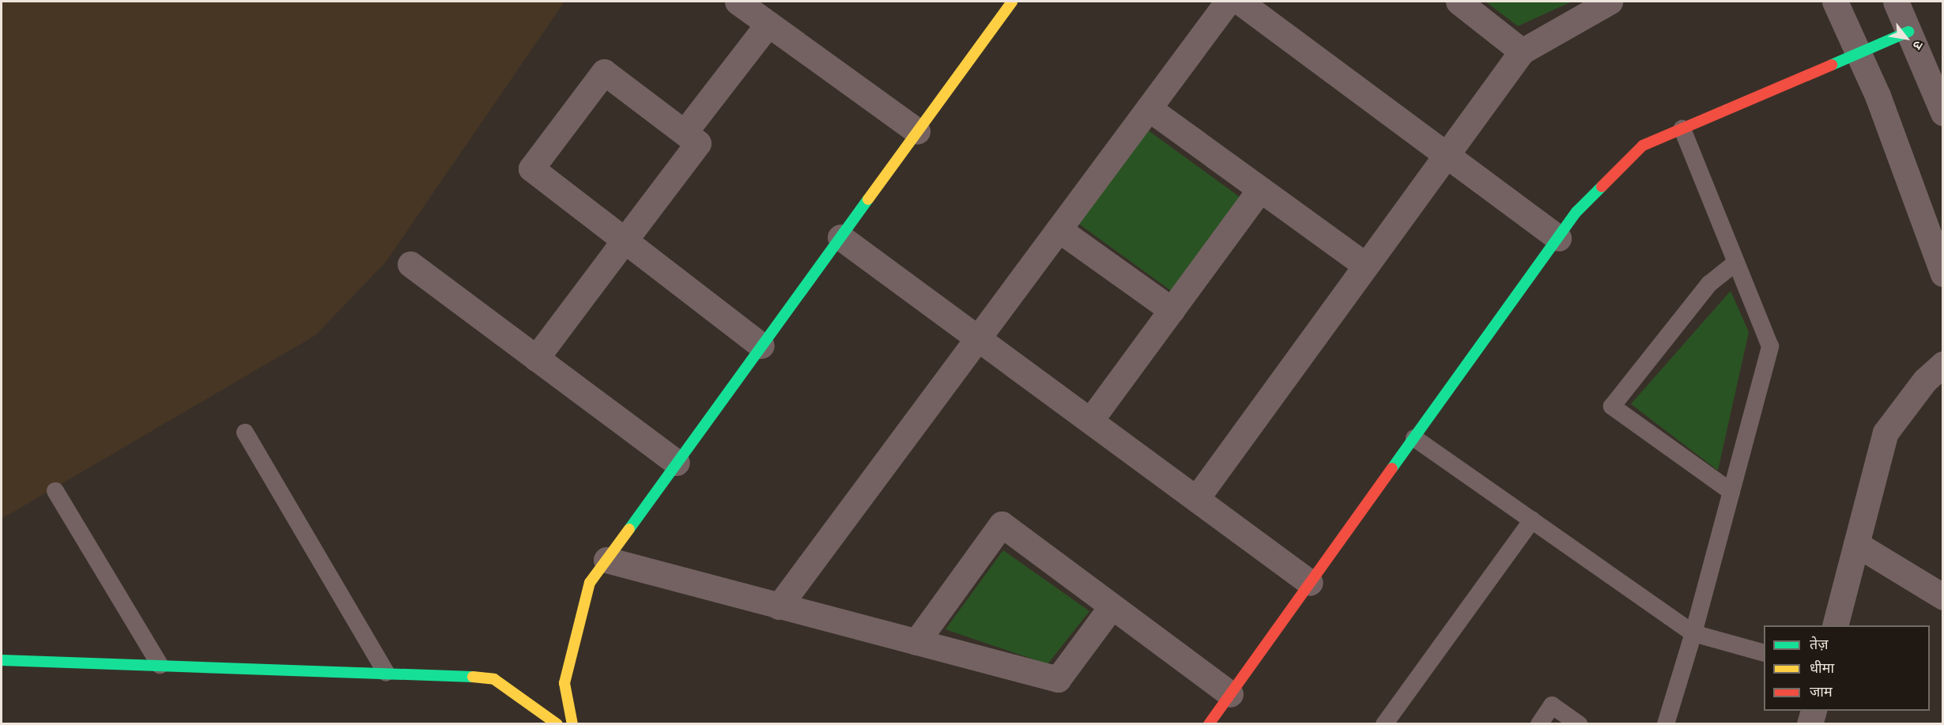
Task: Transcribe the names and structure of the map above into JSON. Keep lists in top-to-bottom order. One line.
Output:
{"legend":["तेज़","धीमा","जाम"],"north":"bottom right"}
